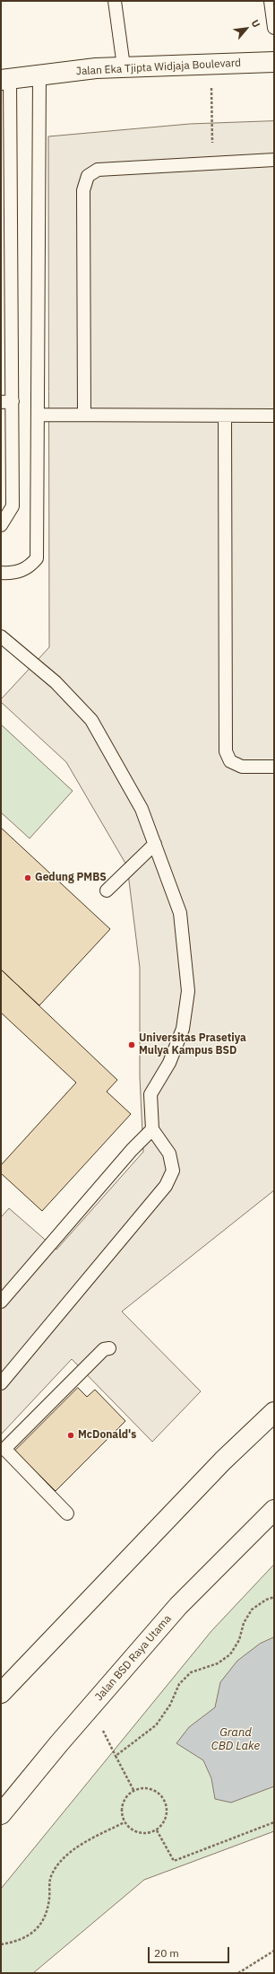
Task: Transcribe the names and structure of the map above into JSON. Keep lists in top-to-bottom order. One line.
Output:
{"streets":{"main road":["Jalan Eka Tjipta Widjaja Boulevard","Jalan BSD Raya Utama"]},"water":["Grand CBD Lake"],"places":["Gedung PMBS","Universitas Prasetiya Mulya Kampus BSD","McDonald's"],"scale_bar":"20 m","north":"top right"}
